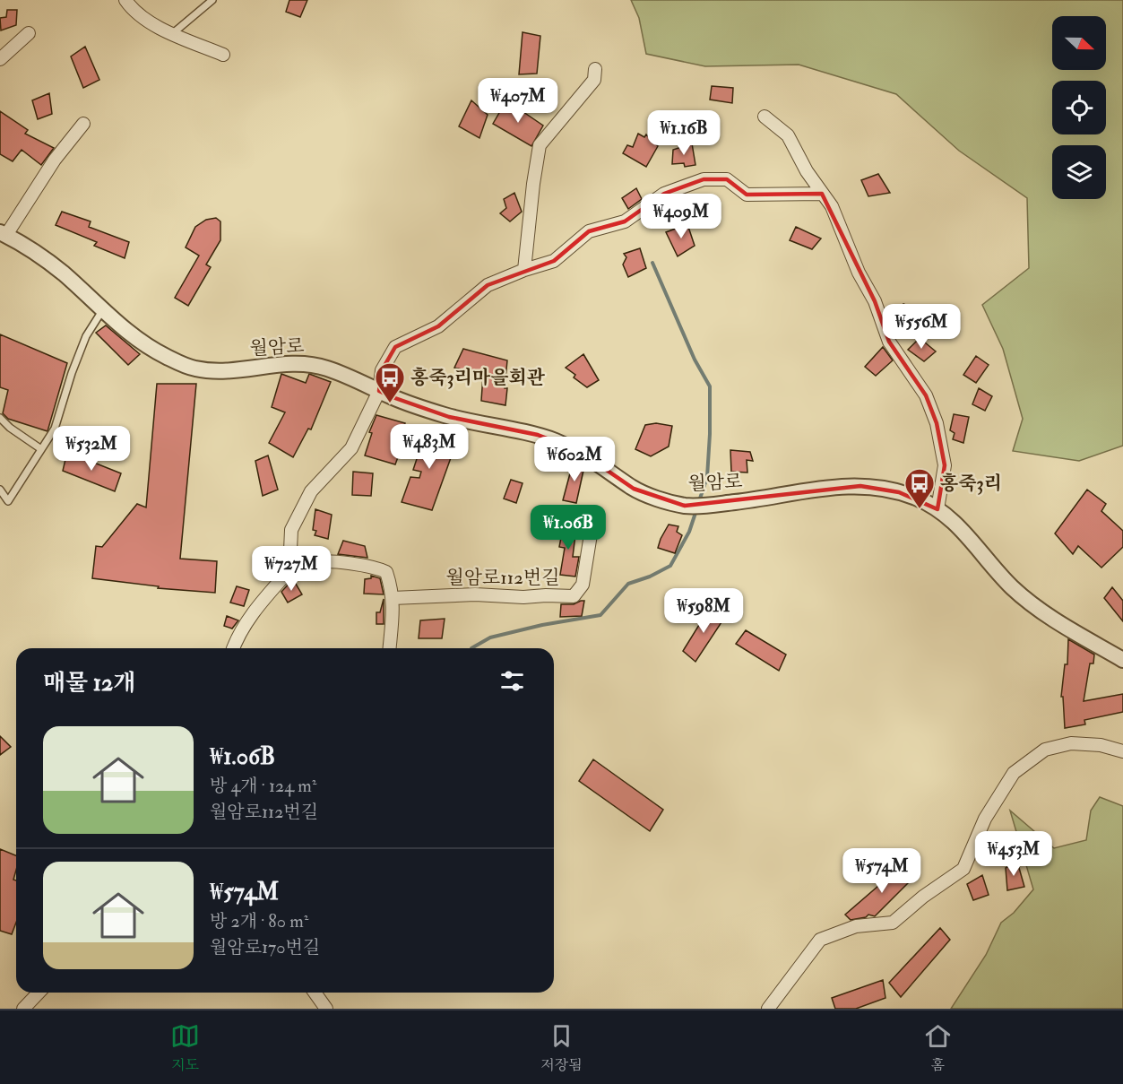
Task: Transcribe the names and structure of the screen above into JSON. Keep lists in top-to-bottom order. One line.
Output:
{"streets":{"street":["월암로","월암로112번길"]},"places":{"bus stop":["홍죽3리마을회관","홍죽3리"]},"north":"right","page":{"price":["₩407M","₩1.16B","₩409M","₩556M","₩483M","₩532M","₩602M","₩1.06B","₩727M","₩598M","₩453M","₩574M"],"heading":"매물 12개","list":[{"name":"₩1.06B","note":"방 4개 · 124 m² · 월암로112번길"},{"name":"₩574M","note":"방 2개 · 80 m² · 월암로170번길"}],"tabs":["지도","저장됨","홈"]}}
